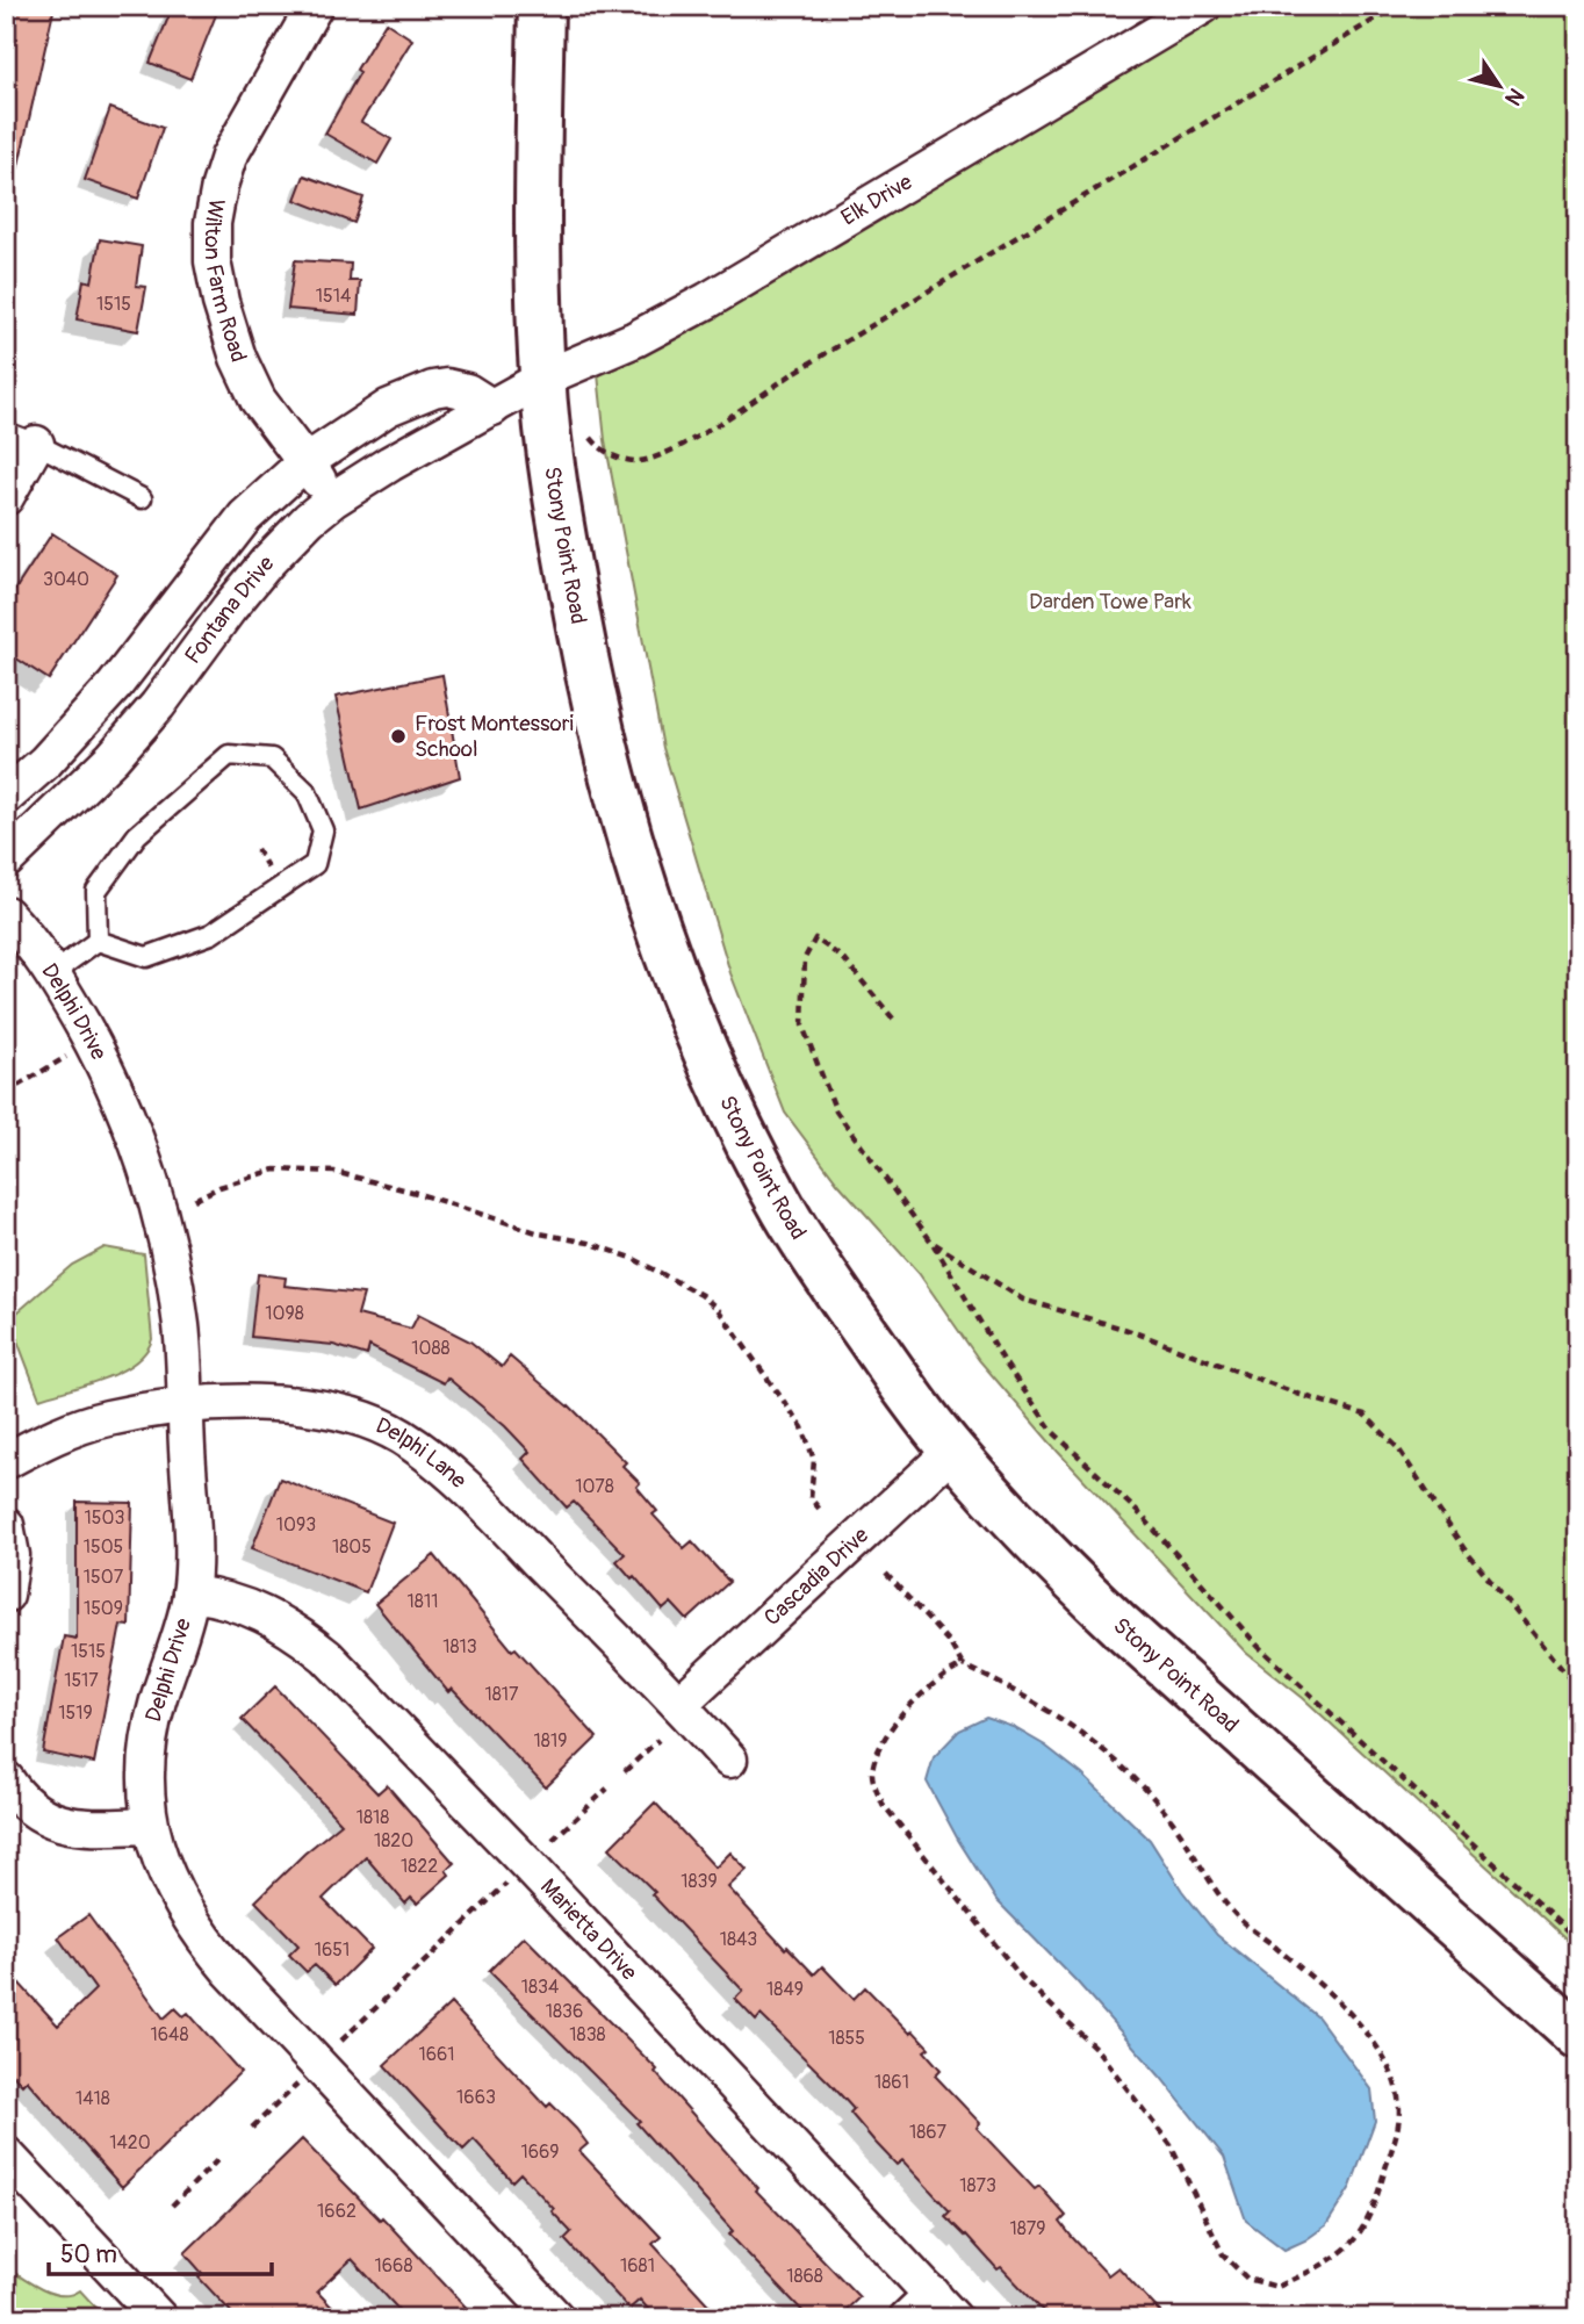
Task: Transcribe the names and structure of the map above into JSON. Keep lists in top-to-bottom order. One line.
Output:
{"streets":{"main road":["Stony Point Road"],"street":["Elk Drive","Wilton Farm Road","Fontana Drive","Delphi Drive","Delphi Lane","Cascadia Drive","Marietta Drive"]},"crossings":[["Elk Drive","Stony Point Road"],["Elk Drive","Fontana Drive"],["Wilton Farm Road","Fontana Drive"],["Stony Point Road","Cascadia Drive"],["Delphi Drive","Delphi Lane"],["Delphi Drive","Marietta Drive"],["Delphi Lane","Cascadia Drive"]],"parks":["Darden Towe Park"],"places":["Frost Montessori School"],"house_numbers":["1514","1515","3040","1098","1088","1078","1503","1093","1505","1805","1507","1811","1509","1813","1515","1517","1817","1519","1819","1818","1820","1822","1839","1843","1651","1834","1849","1836","1648","1838","1855","1661","1861","1663","1418","1867","1420","1669","1873","1662","1879","1668","1681","1868"],"scale_bar":"50 m","north":"bottom right"}
